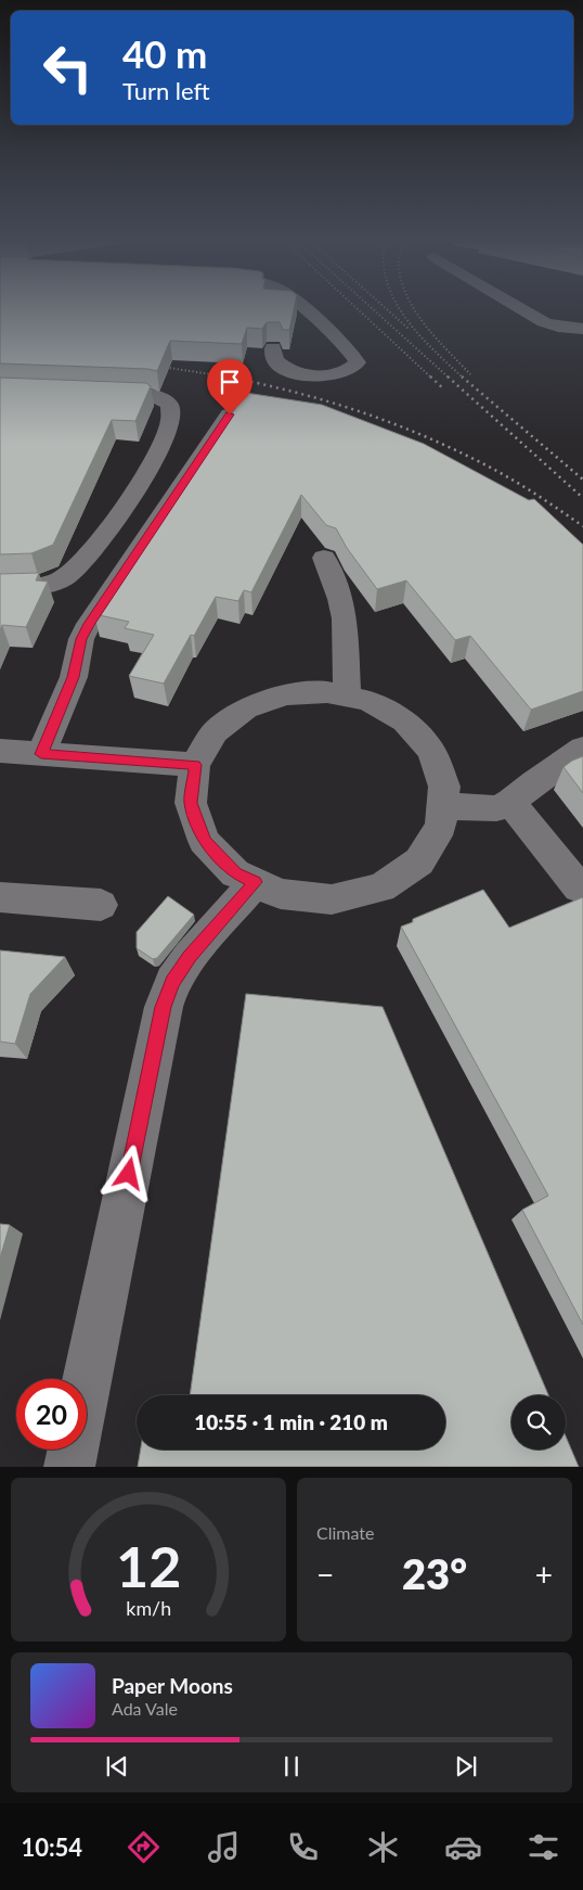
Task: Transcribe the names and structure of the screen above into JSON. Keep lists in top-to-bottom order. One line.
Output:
{"page":{"turn":["40 m","Turn left"],"limit":"20","trip":"10:55 · 1 min · 210 m","tile":"Climate","heat":["−","23°","+"],"song":["Paper Moons","Ada Vale"],"tabs":"10:54","gauge":["12","km/h"]}}
